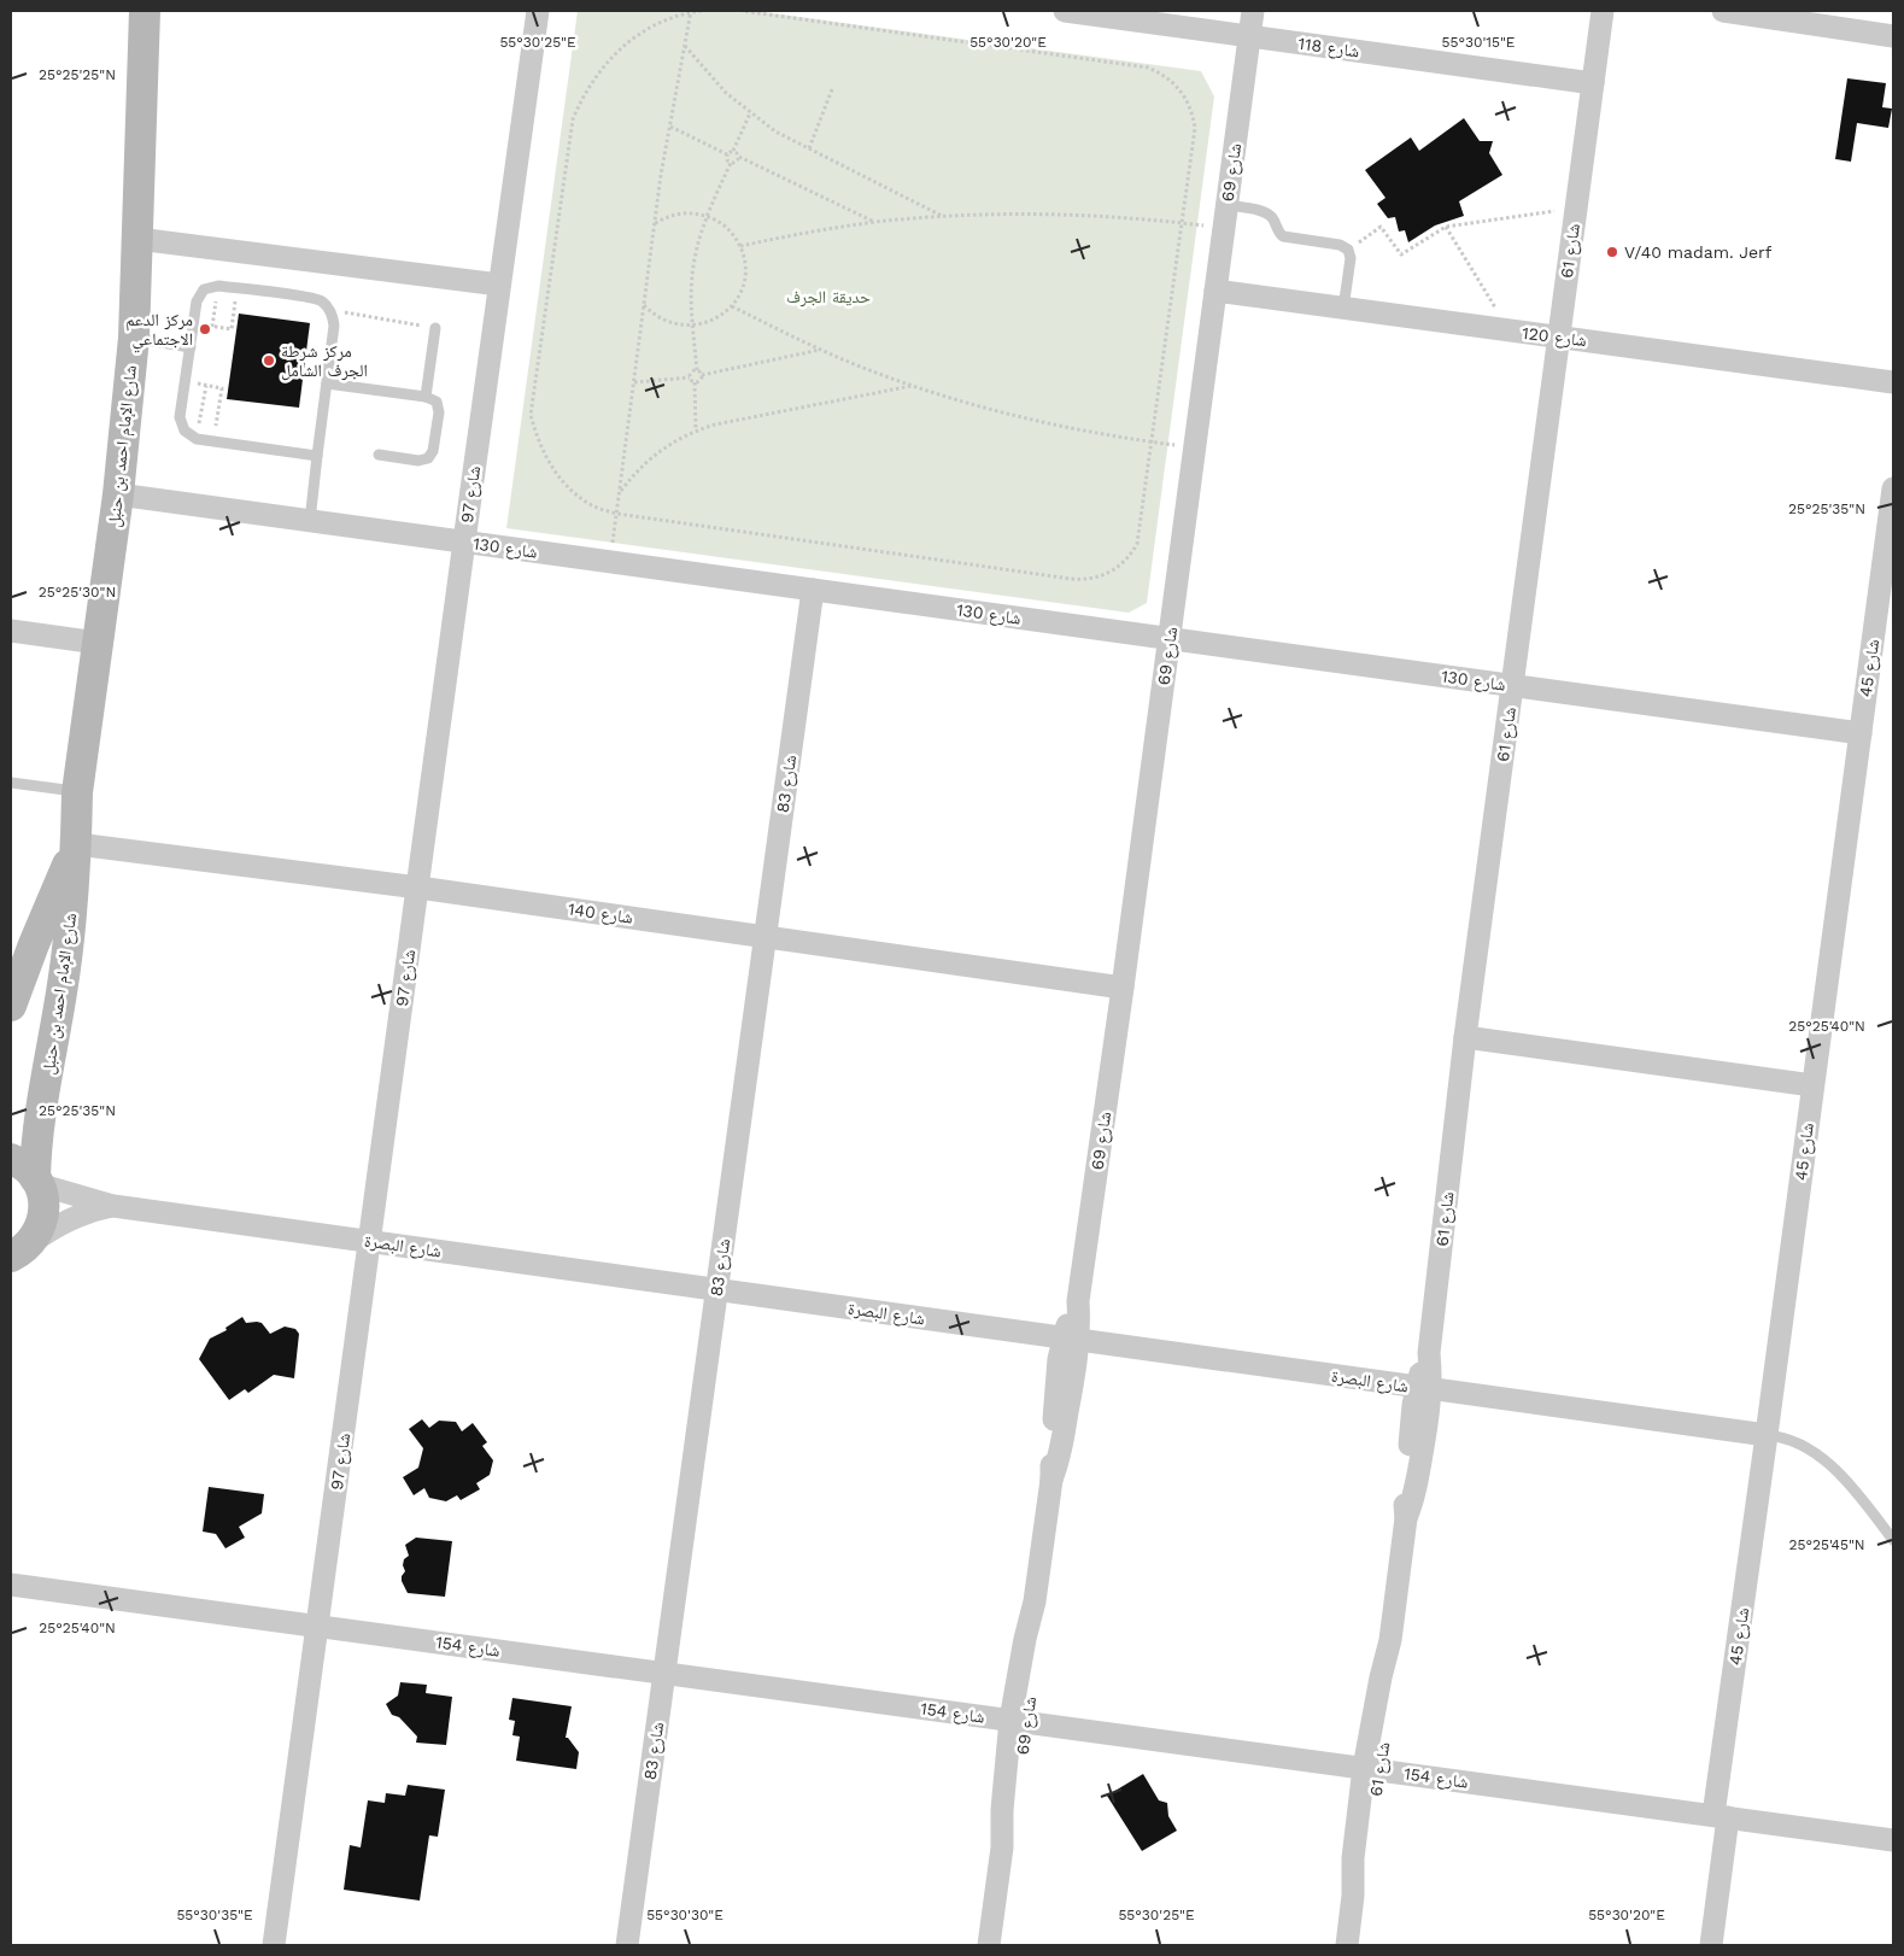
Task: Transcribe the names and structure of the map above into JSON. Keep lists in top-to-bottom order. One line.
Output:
{"streets":{"street":["شارع 118","شارع 69","شارع 61","شارع 120","شارع الإمام احمد بن حنبل","شارع 97","شارع 130","شارع 45","شارع 83","شارع 140","شارع البصرة","شارع 154"]},"crossings":[["شارع 118","شارع 69"],["شارع 118","شارع 61"],["شارع 69","شارع 120"],["شارع 69","شارع 130"],["شارع 69","شارع 140"],["شارع 69","شارع البصرة"],["شارع 69","شارع 154"],["شارع 61","شارع 120"],["شارع 61","شارع 130"],["شارع 61","شارع البصرة"],["شارع 61","شارع 154"],["شارع الإمام احمد بن حنبل","شارع 130"],["شارع الإمام احمد بن حنبل","شارع 140"],["شارع الإمام احمد بن حنبل","شارع البصرة"],["شارع 97","شارع 130"],["شارع 97","شارع 140"],["شارع 97","شارع البصرة"],["شارع 97","شارع 154"],["شارع 130","شارع 45"],["شارع 130","شارع 83"],["شارع 45","شارع البصرة"],["شارع 45","شارع 154"],["شارع 83","شارع 140"],["شارع 83","شارع البصرة"],["شارع 83","شارع 154"]],"parks":["حديقة الجرف"],"places":["V/40 madam. Jerf","مركز الدعم الاجتماعي","مركز شرطة الجرف الشامل"],"coordinates":["55°30'25\"E","55°30'20\"E","55°30'15\"E","25°25'25\"N","25°25'35\"N","25°25'30\"N","25°25'40\"N","25°25'45\"N","55°30'35\"E","55°30'30\"E"]}
